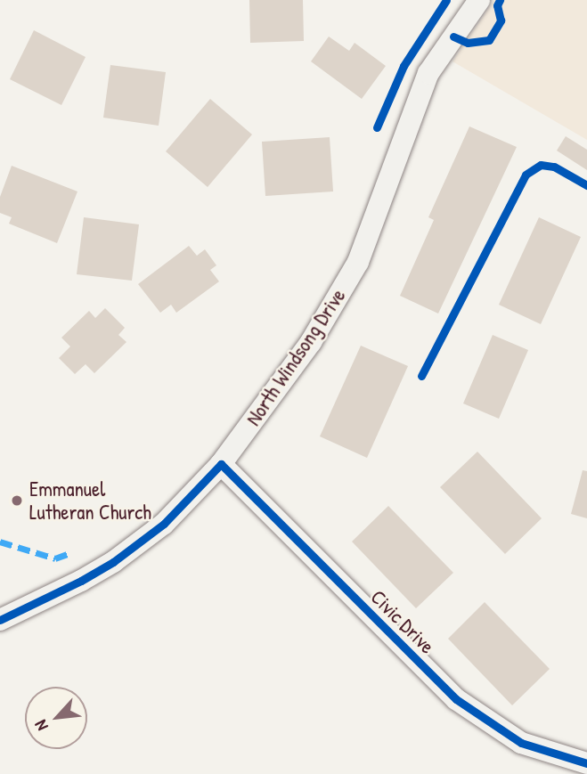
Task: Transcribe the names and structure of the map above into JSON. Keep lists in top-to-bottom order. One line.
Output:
{"streets":{"street":["North Windsong Drive","Civic Drive"]},"crossings":[["North Windsong Drive","Civic Drive"]],"places":["Emmanuel Lutheran Church"],"north":"bottom left"}
